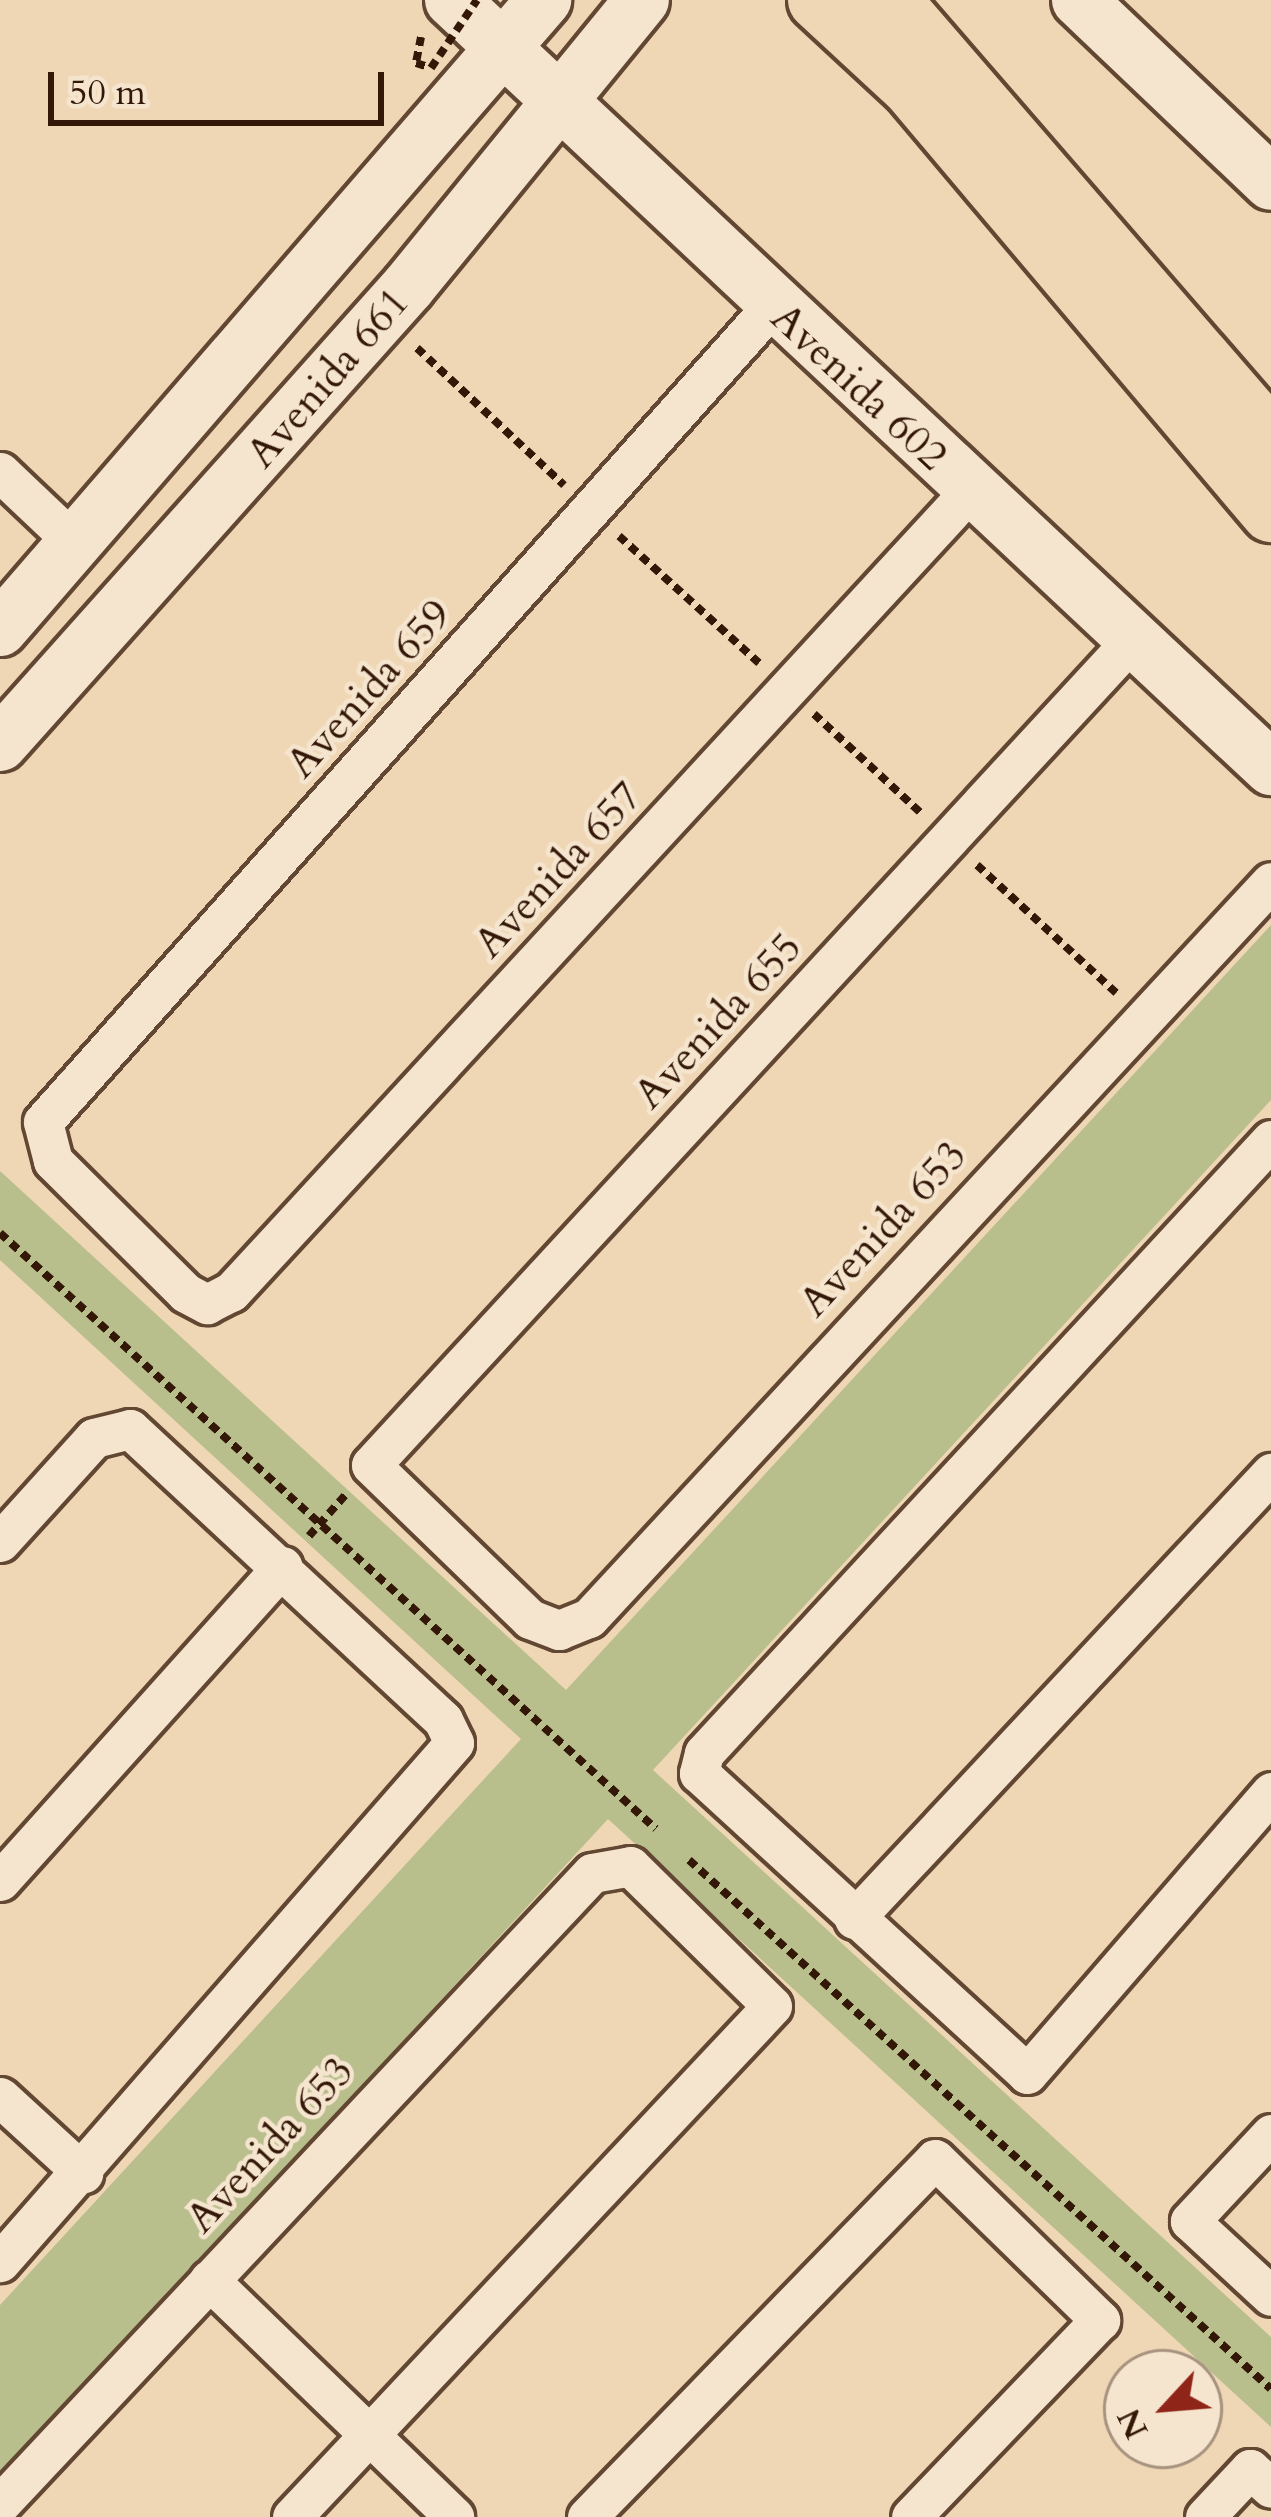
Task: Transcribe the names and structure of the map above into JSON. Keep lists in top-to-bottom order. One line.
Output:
{"streets":{"street":["Avenida 661","Avenida 602","Avenida 659","Avenida 657","Avenida 655","Avenida 653"]},"crossings":[["Avenida 661","Avenida 602"],["Avenida 602","Avenida 659"],["Avenida 602","Avenida 657"],["Avenida 602","Avenida 655"],["Avenida 659","Avenida 657"],["Avenida 655","Avenida 653"]],"scale_bar":"50 m","north":"bottom left"}
